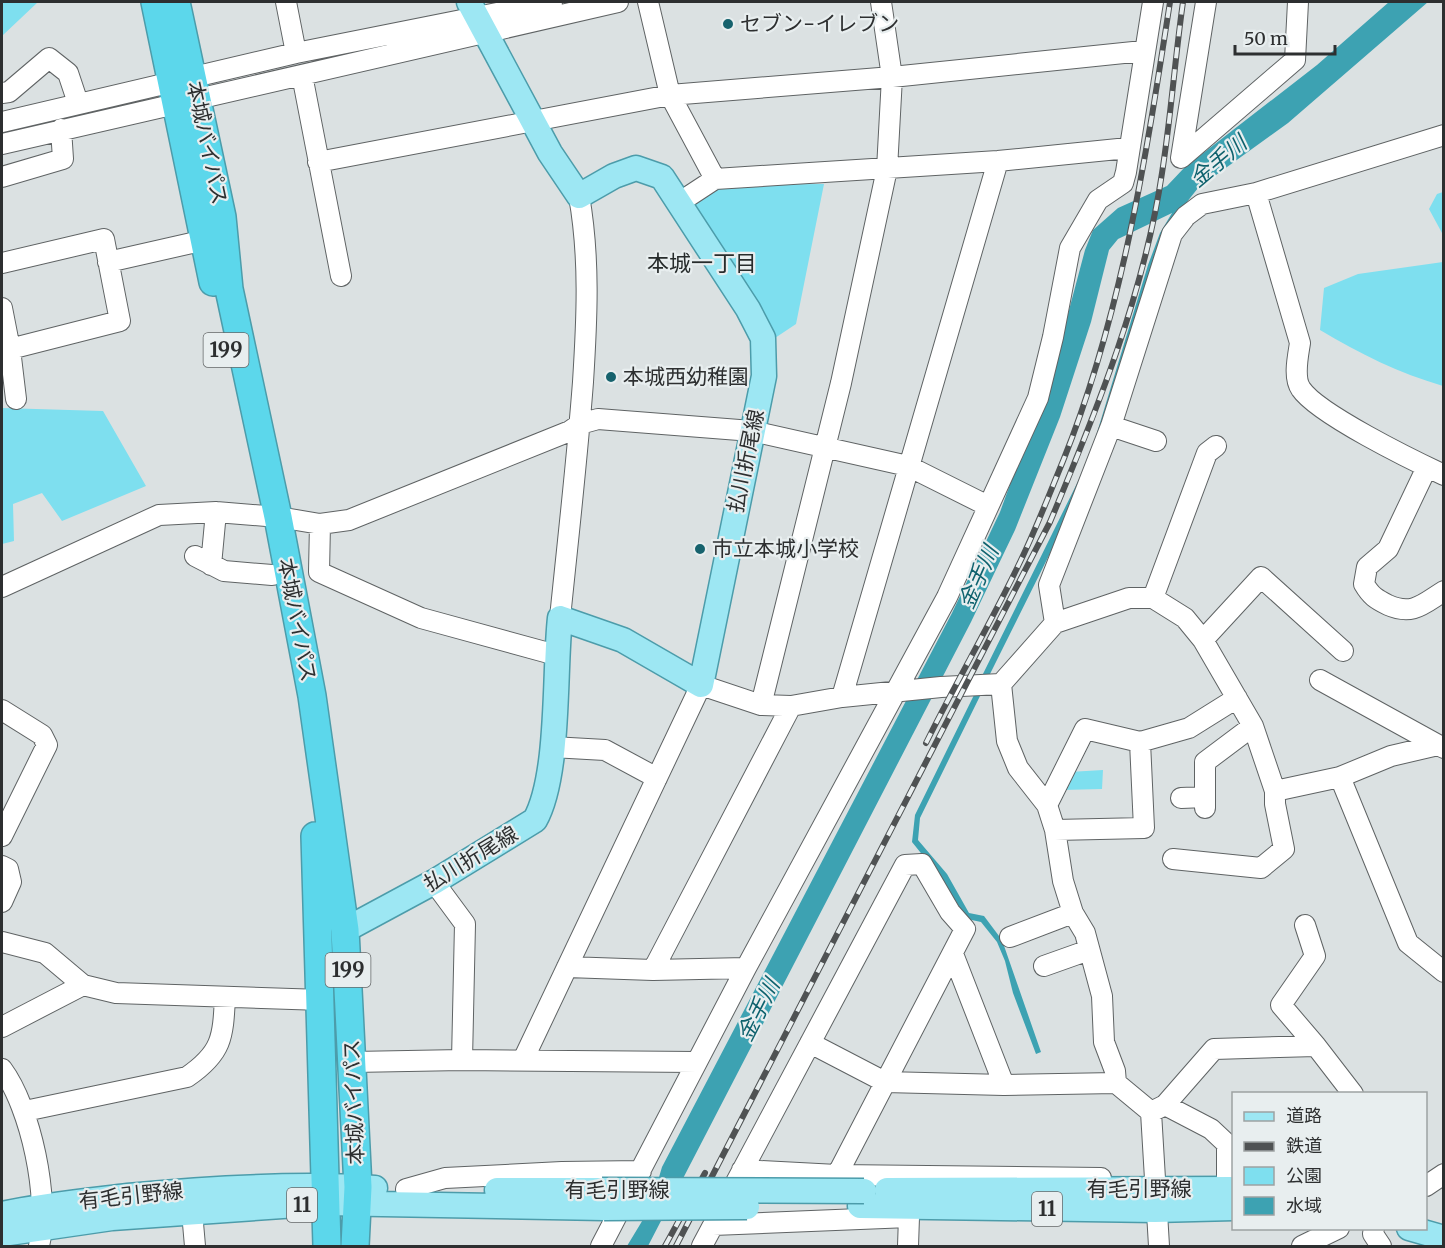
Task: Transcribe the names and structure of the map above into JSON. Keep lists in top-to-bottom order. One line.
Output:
{"streets":{"highway":["本城バイパス","199"],"main road":["払川折尾線","有毛引野線","11"]},"crossings":[["本城バイパス","払川折尾線"],["本城バイパス","有毛引野線"]],"districts":["本城一丁目"],"water":["金手川"],"places":["セブン-イレブン","本城西幼稚園","市立本城小学校"],"legend":["道路","鉄道","公園","水域"],"scale_bar":"50 m"}
